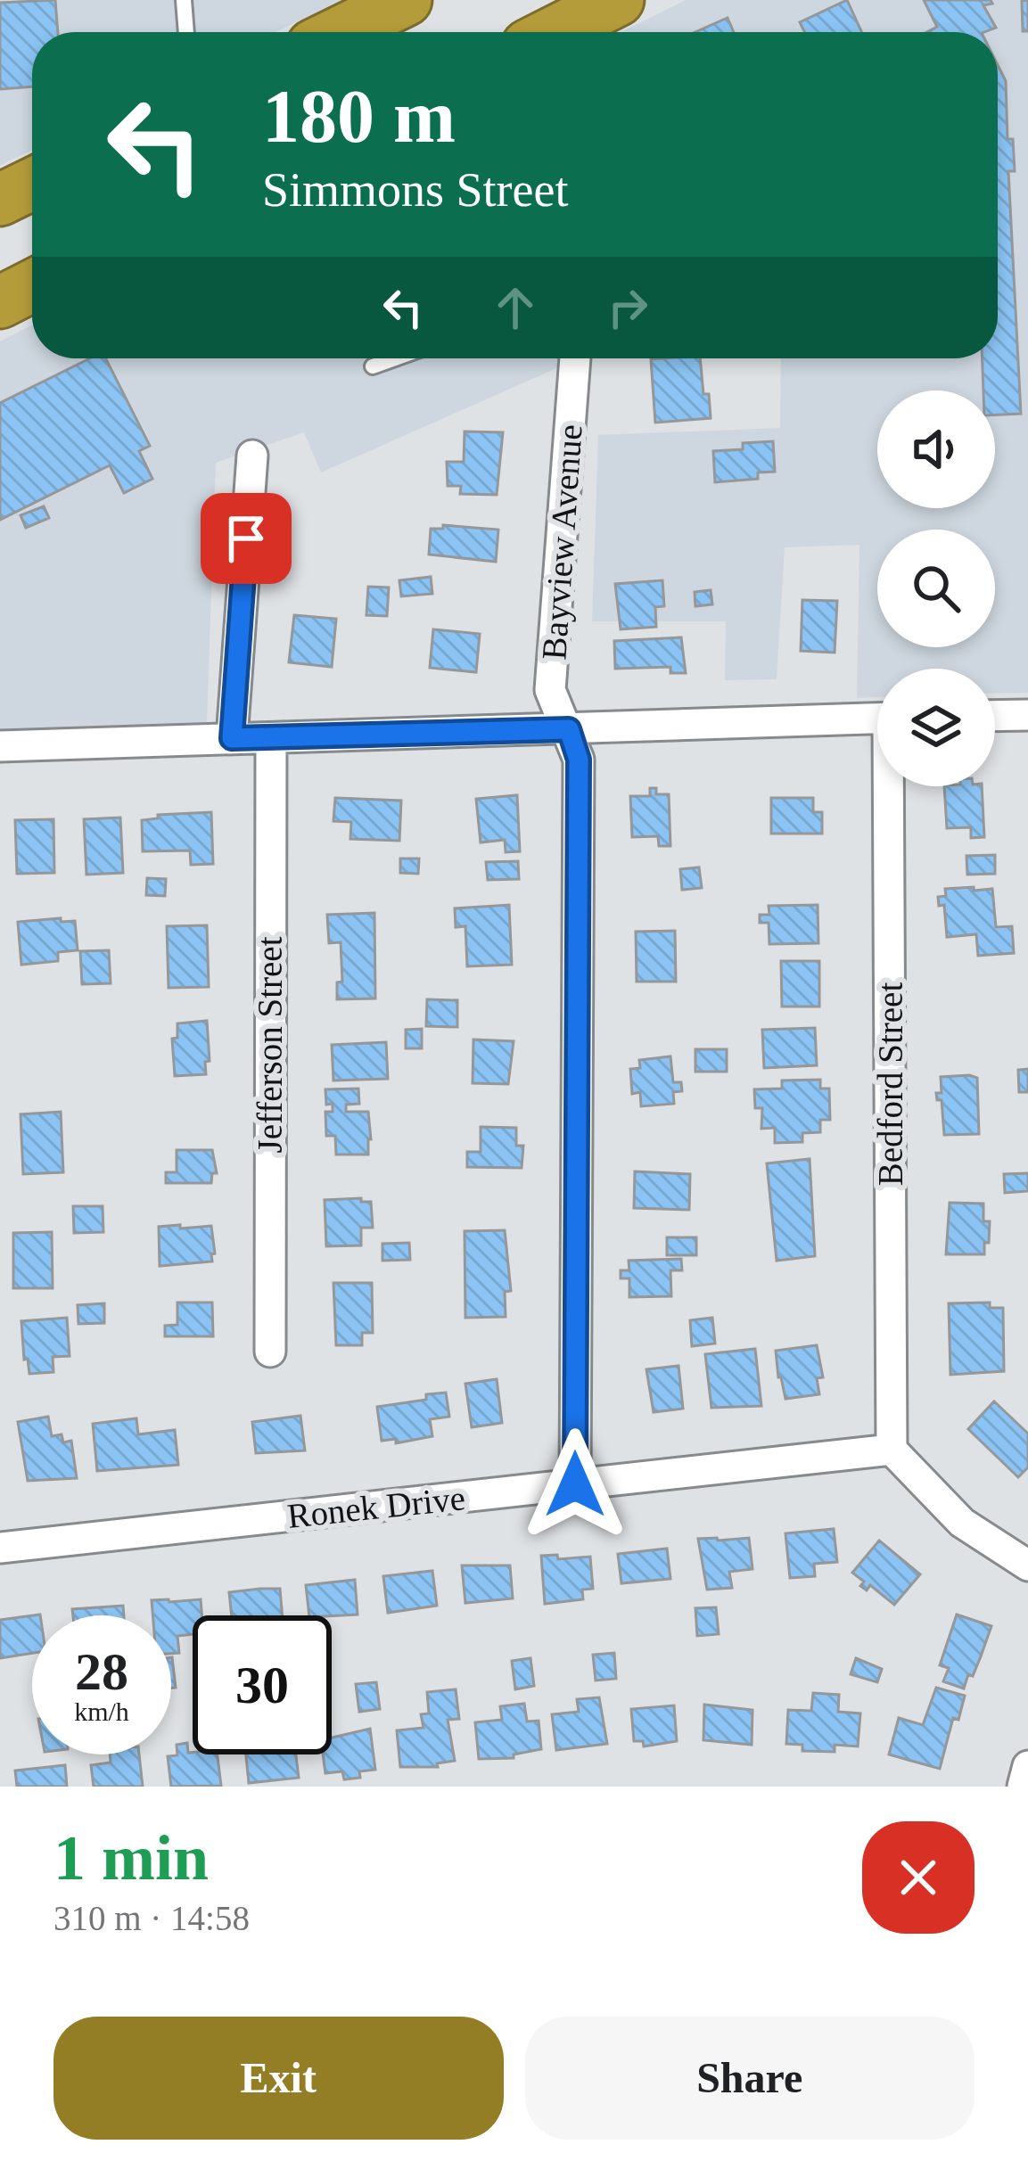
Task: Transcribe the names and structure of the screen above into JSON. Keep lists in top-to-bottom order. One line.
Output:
{"streets":{"street":["Bayview Avenue","Jefferson Street","Bedford Street","Ronek Drive"]},"crossings":[["Bayview Avenue","Ronek Drive"],["Bedford Street","Ronek Drive"]],"page":{"turn":["180 m","Simmons Street"],"speed":"28 km/h","limit":"30","heading":["1 min","310 m · 14:58"],"buttons":["Exit","Share"]}}
